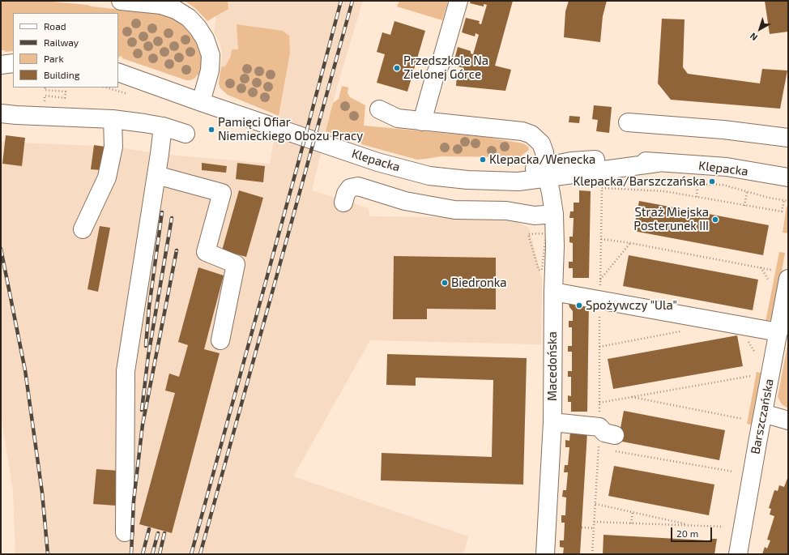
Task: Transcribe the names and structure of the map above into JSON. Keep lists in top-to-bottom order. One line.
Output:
{"streets":{"street":["Klepacka","Macedońska","Barszczańska"]},"crossings":[["Klepacka","Macedońska"]],"places":["Przedszkole Na Zielonej Górce","Pamięci Ofiar Niemieckiego Obozu Pracy","Klepacka/Wenecka","Klepacka/Barszczańska","Straż Miejska Posterunek III","Biedronka","Spożywczy \"Ula\""],"legend":["Road","Railway","Park","Building"],"scale_bar":"20 m","north":"bottom left"}
